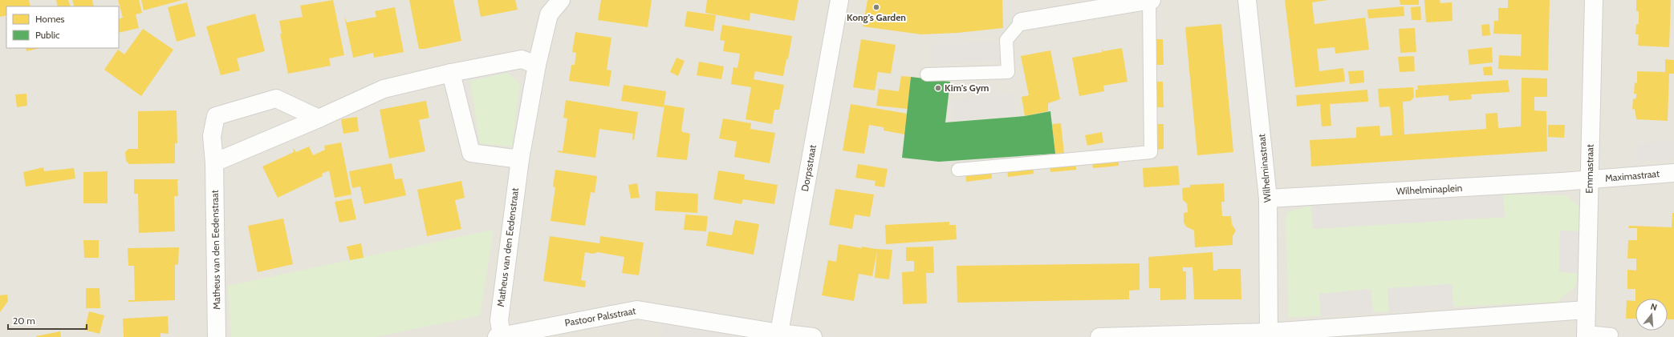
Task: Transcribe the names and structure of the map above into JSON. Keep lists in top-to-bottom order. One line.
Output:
{"streets":{"street":["Dorpsstraat","Wilhelminastraat","Emmastraat","Maximastraat","Wilhelminaplein","Matheus van den Eedenstraat","Pastoor Palsstraat"]},"crossings":[["Dorpsstraat","Pastoor Palsstraat"],["Wilhelminastraat","Wilhelminaplein"],["Emmastraat","Maximastraat"],["Emmastraat","Wilhelminaplein"],["Maximastraat","Wilhelminaplein"],["Matheus van den Eedenstraat","Pastoor Palsstraat"]],"places":["Kong's Garden","Kim's Gym"],"legend":["Homes","Public"],"scale_bar":"20 m","north":"top"}
